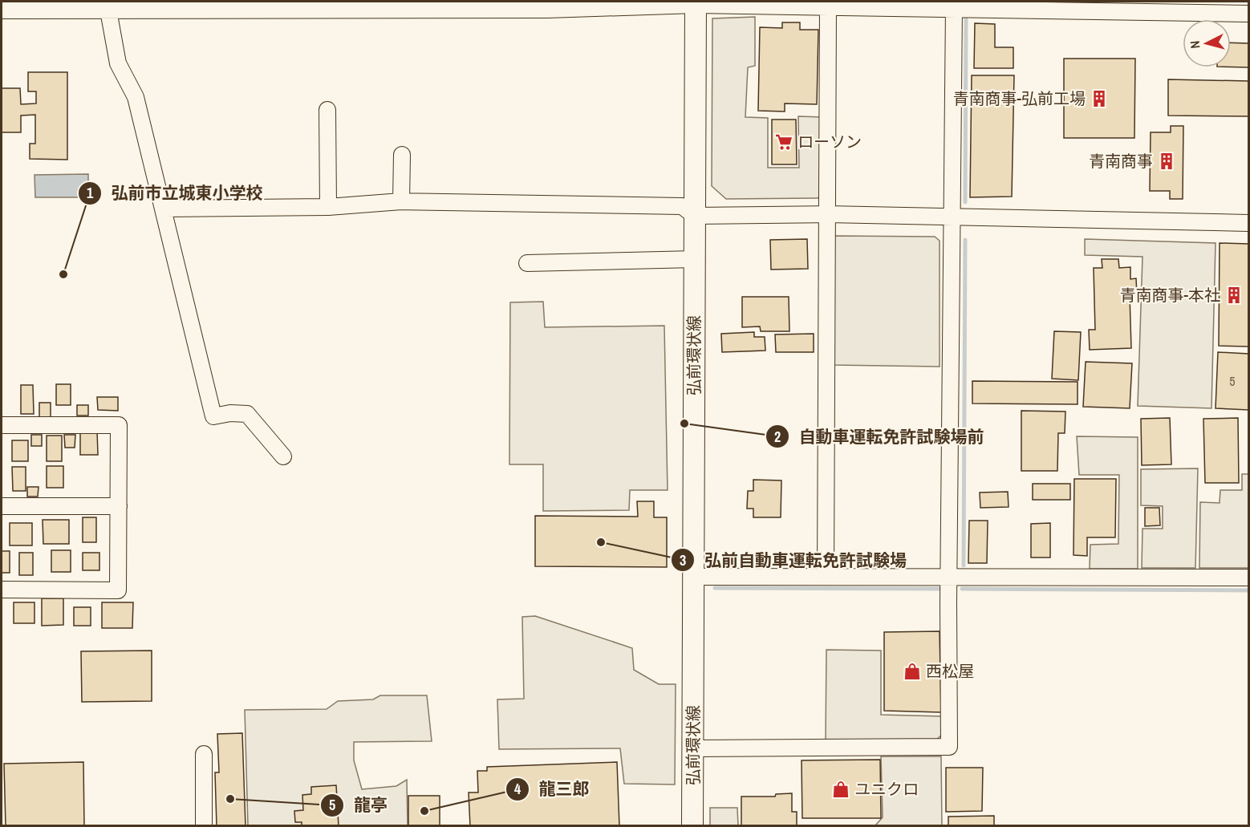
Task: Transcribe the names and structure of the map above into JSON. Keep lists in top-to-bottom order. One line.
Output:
{"streets":{"main road":["弘前環状線"]},"places":{"building":["青南商事-弘前工場","青南商事","青南商事-本社"],"supermarket":["ローソン"],"other":["弘前市立城東小学校","自動車運転免許試験場前","弘前自動車運転免許試験場","龍亭","龍三郎"],"shop":["西松屋","ユニクロ"]},"house_numbers":["5"],"north":"left"}
